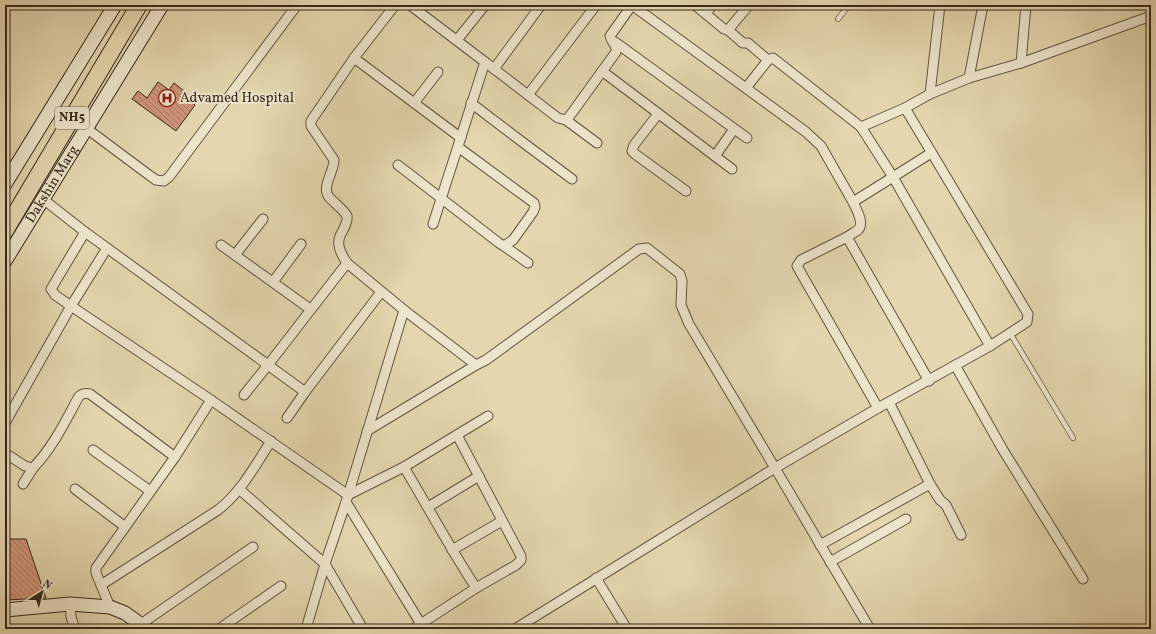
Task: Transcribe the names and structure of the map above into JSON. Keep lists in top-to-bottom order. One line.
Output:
{"streets":{"highway":["NH5","Dakshin Marg"]},"places":{"hospital":["Advamed Hospital"]},"north":"top right"}
